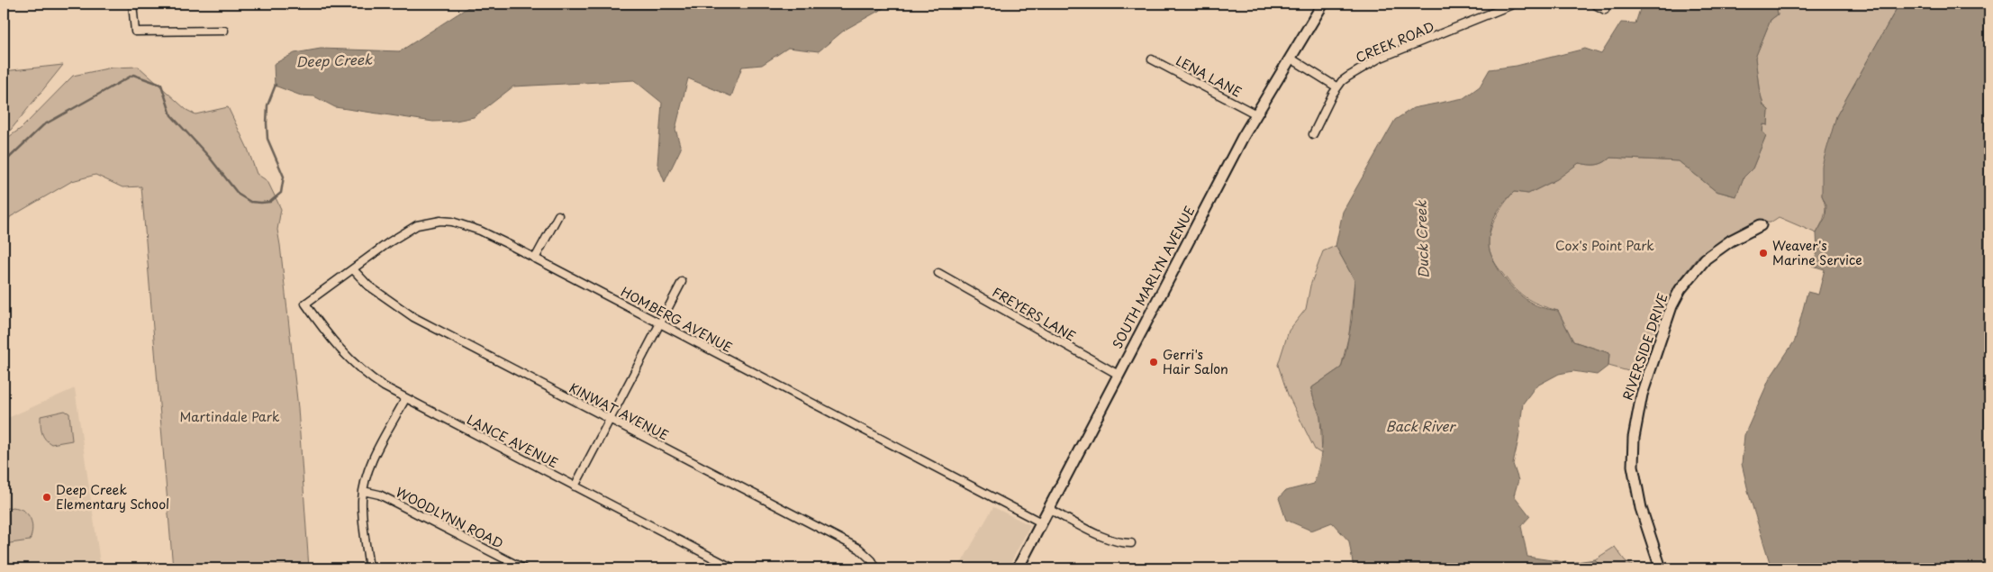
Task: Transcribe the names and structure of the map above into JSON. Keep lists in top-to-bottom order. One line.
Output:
{"streets":{"street":["CREEK ROAD","LENA LANE","SOUTH MARLYN AVENUE","FREYERS LANE","HOMBERG AVENUE","RIVERSIDE DRIVE","KINWAT AVENUE","LANCE AVENUE","WOODLYNN ROAD"]},"crossings":[["LENA LANE","SOUTH MARLYN AVENUE"],["SOUTH MARLYN AVENUE","FREYERS LANE"],["SOUTH MARLYN AVENUE","HOMBERG AVENUE"],["HOMBERG AVENUE","KINWAT AVENUE"],["HOMBERG AVENUE","LANCE AVENUE"]],"water":["Deep Creek","Duck Creek","Back River"],"parks":["Cox's Point Park","Martindale Park"],"places":["Weaver's Marine Service","Gerri's Hair Salon","Deep Creek Elementary School"]}
